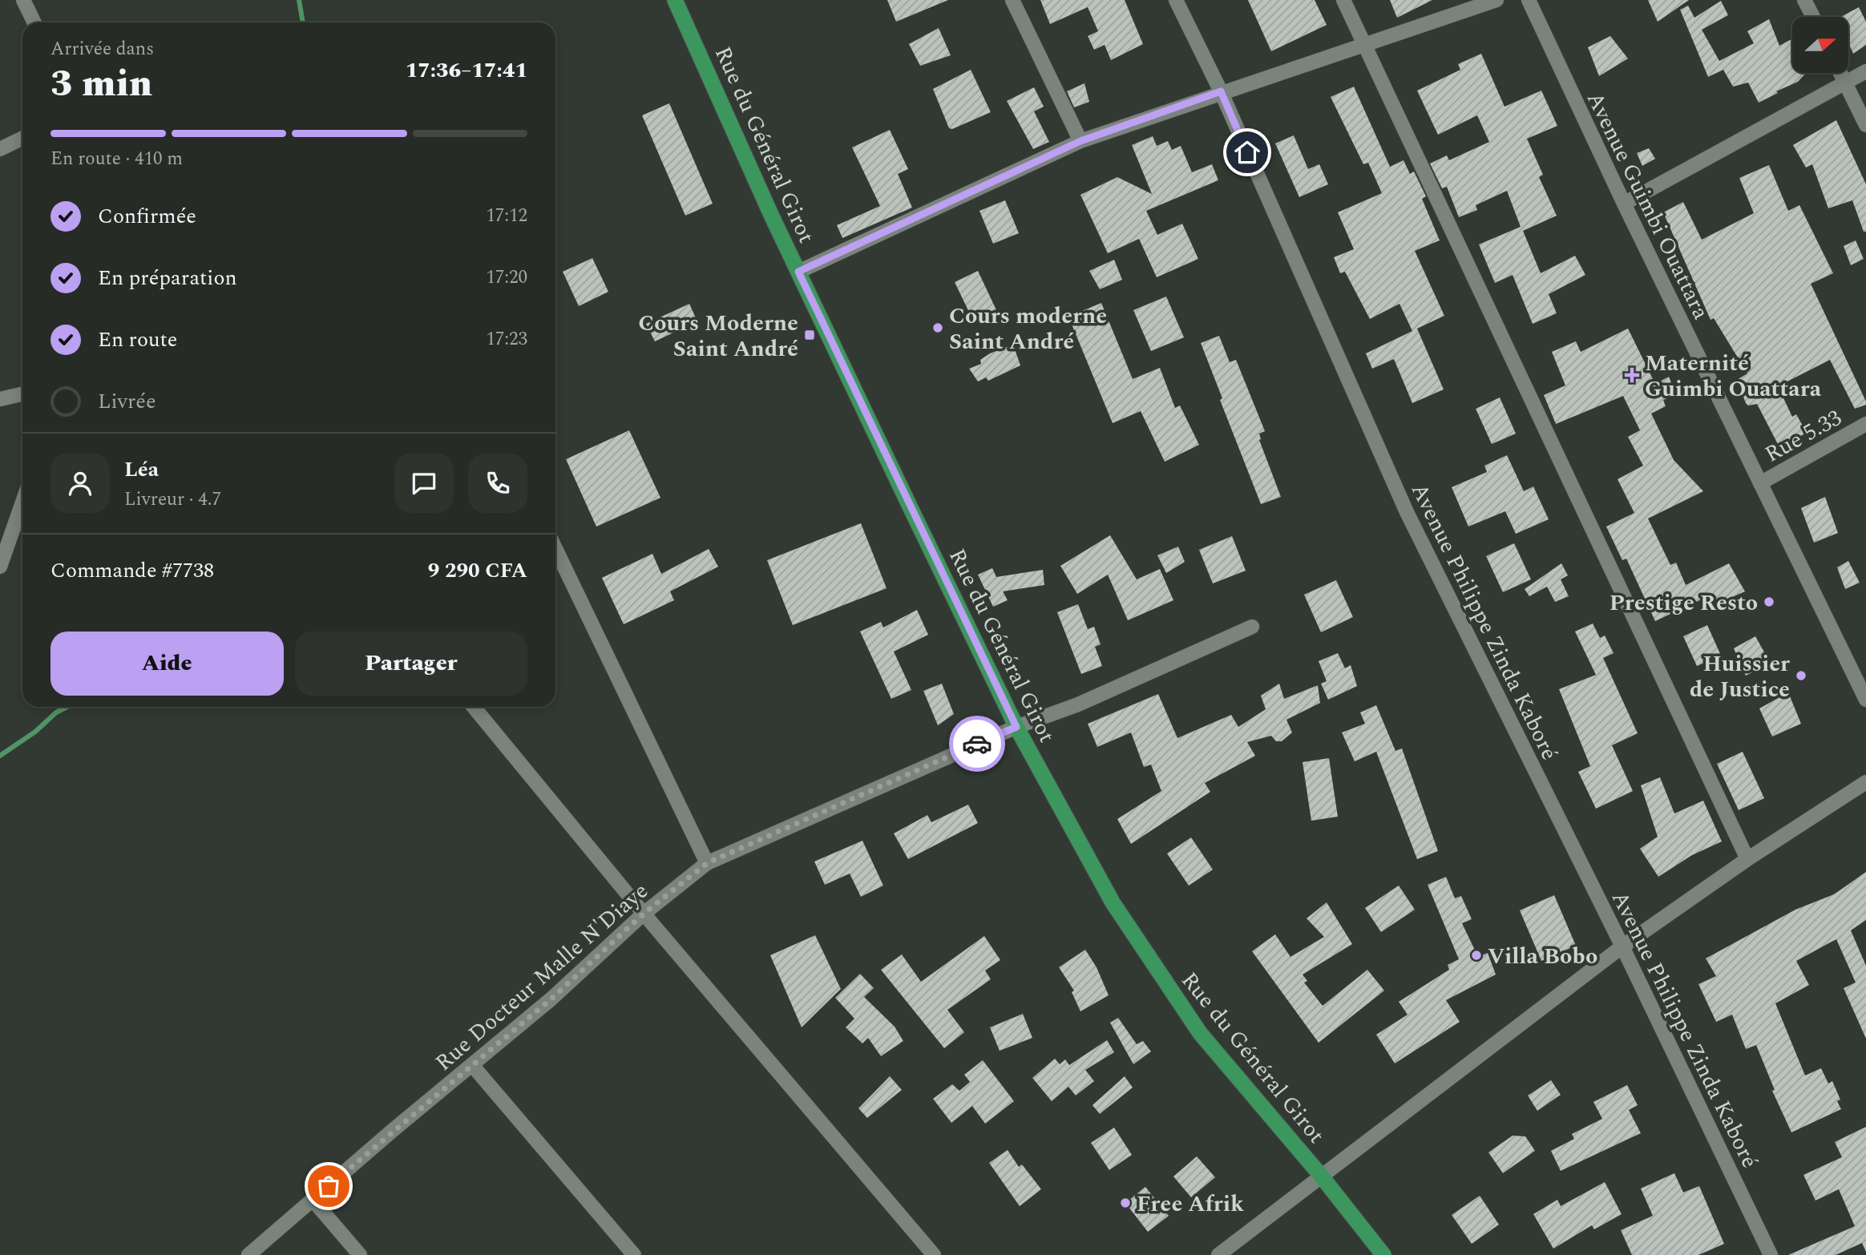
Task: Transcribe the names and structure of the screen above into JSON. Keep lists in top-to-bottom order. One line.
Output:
{"streets":{"highway":["Rue du Général Girot"],"street":["Avenue Guimbi Ouattara","Rue 5.33","Avenue Philippe Zinda Kaboré","Rue Docteur Malle N'Diaye"]},"crossings":[["Rue du Général Girot","Rue Docteur Malle N'Diaye"],["Avenue Guimbi Ouattara","Rue 5.33"]],"places":{"other":["Cours moderne Saint André","Prestige Resto","Huissier de Justice","Villa Bobo","Free Afrik"],"transit":["Cours Moderne Saint André"],"health":["Maternité Guimbi Ouattara"]},"north":"right","page":{"heading":["3 min","Arrivée dans","17:36–17:41"],"panel":["Léa","Livreur · 4.7","Commande #7738","9 290 CFA"],"bar":"En route · 410 m","list":[["Confirmée","17:12"],["En préparation","17:20"],["En route","17:23"],"Livrée"],"buttons":["Aide","Partager"]}}
